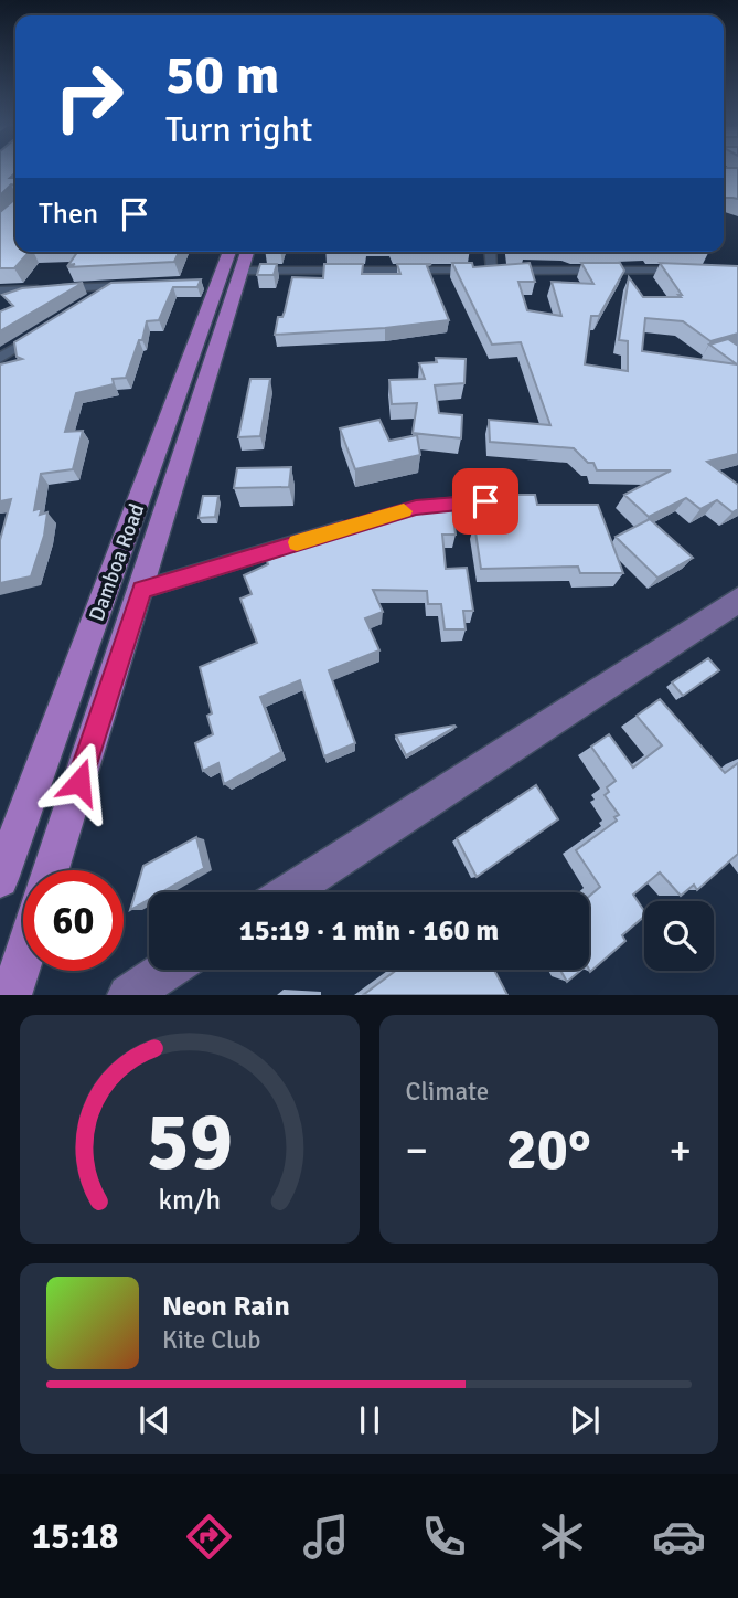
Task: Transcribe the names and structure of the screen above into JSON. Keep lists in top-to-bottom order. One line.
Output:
{"streets":{"main road":["Damboa Road"]},"page":{"turn":["50 m","Turn right"],"then":"Then","limit":"60","trip":"15:19 · 1 min · 160 m","tile":"Climate","heat":["−","20°","+"],"song":["Neon Rain","Kite Club"],"tabs":"15:18","gauge":["59","km/h"]}}
